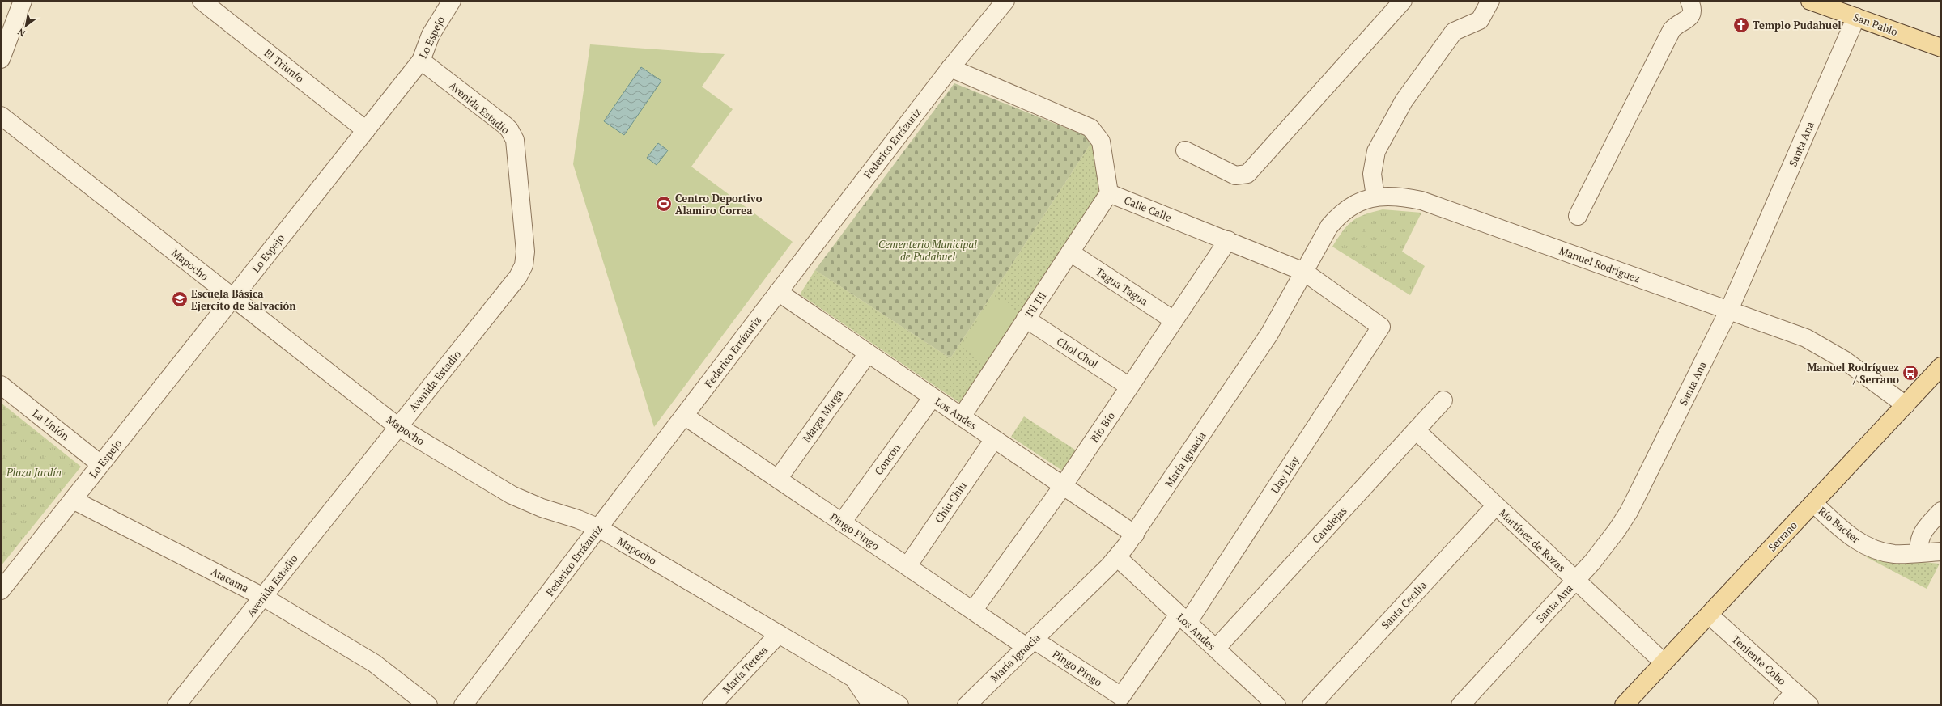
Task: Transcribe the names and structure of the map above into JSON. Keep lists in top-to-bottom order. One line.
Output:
{"streets":{"main road":["San Pablo","Serrano"],"street":["Lo Espejo","El Triunfo","Avenida Estadio","Federico Errázuriz","Santa Ana","Calle Calle","Mapocho","Manuel Rodríguez","Tagua Tagua","Til Til","Chol Chol","Los Andes","Marga Marga","La Unión","Bío Bío","Concón","María Ignacia","Llay Llay","Chiu Chiu","Canalejas","Río Backer","Pingo Pingo","Martínez de Rozas","Atacama","Santa Cecilia","Teniente Cobo","María Teresa"]},"crossings":[["San Pablo","Santa Ana"],["Lo Espejo","El Triunfo"],["Lo Espejo","Avenida Estadio"],["Lo Espejo","Mapocho"],["Lo Espejo","La Unión"],["Lo Espejo","Atacama"],["Avenida Estadio","Mapocho"],["Avenida Estadio","Atacama"],["Federico Errázuriz","Mapocho"],["Federico Errázuriz","Los Andes"],["Federico Errázuriz","Pingo Pingo"],["Santa Ana","Manuel Rodríguez"],["Santa Ana","Martínez de Rozas"],["Calle Calle","Til Til"],["Calle Calle","Bío Bío"],["Calle Calle","María Ignacia"],["Calle Calle","Llay Llay"],["Mapocho","María Teresa"],["Manuel Rodríguez","María Ignacia"],["Manuel Rodríguez","Serrano"],["Tagua Tagua","Til Til"],["Tagua Tagua","Bío Bío"],["Til Til","Chol Chol"],["Til Til","Los Andes"],["Chol Chol","Bío Bío"],["Los Andes","Marga Marga"],["Los Andes","Bío Bío"],["Los Andes","Concón"],["Los Andes","María Ignacia"],["Los Andes","Llay Llay"],["Los Andes","Chiu Chiu"],["Los Andes","Canalejas"],["Marga Marga","Pingo Pingo"],["Bío Bío","Pingo Pingo"],["Concón","Pingo Pingo"],["María Ignacia","Pingo Pingo"],["Llay Llay","Pingo Pingo"],["Chiu Chiu","Pingo Pingo"],["Canalejas","Martínez de Rozas"],["Río Backer","Serrano"],["Serrano","Martínez de Rozas"],["Serrano","Teniente Cobo"],["Martínez de Rozas","Santa Cecilia"]],"parks":["Cementerio Municipal de Pudahuel","Plaza Jardín"],"places":{"church":["Templo Pudahuel"],"sports":["Centro Deportivo Alamiro Correa"],"school or university":["Escuela Básica Ejercito de Salvación"],"bus stop":["Manuel Rodríguez / Serrano"]},"north":"bottom left"}
